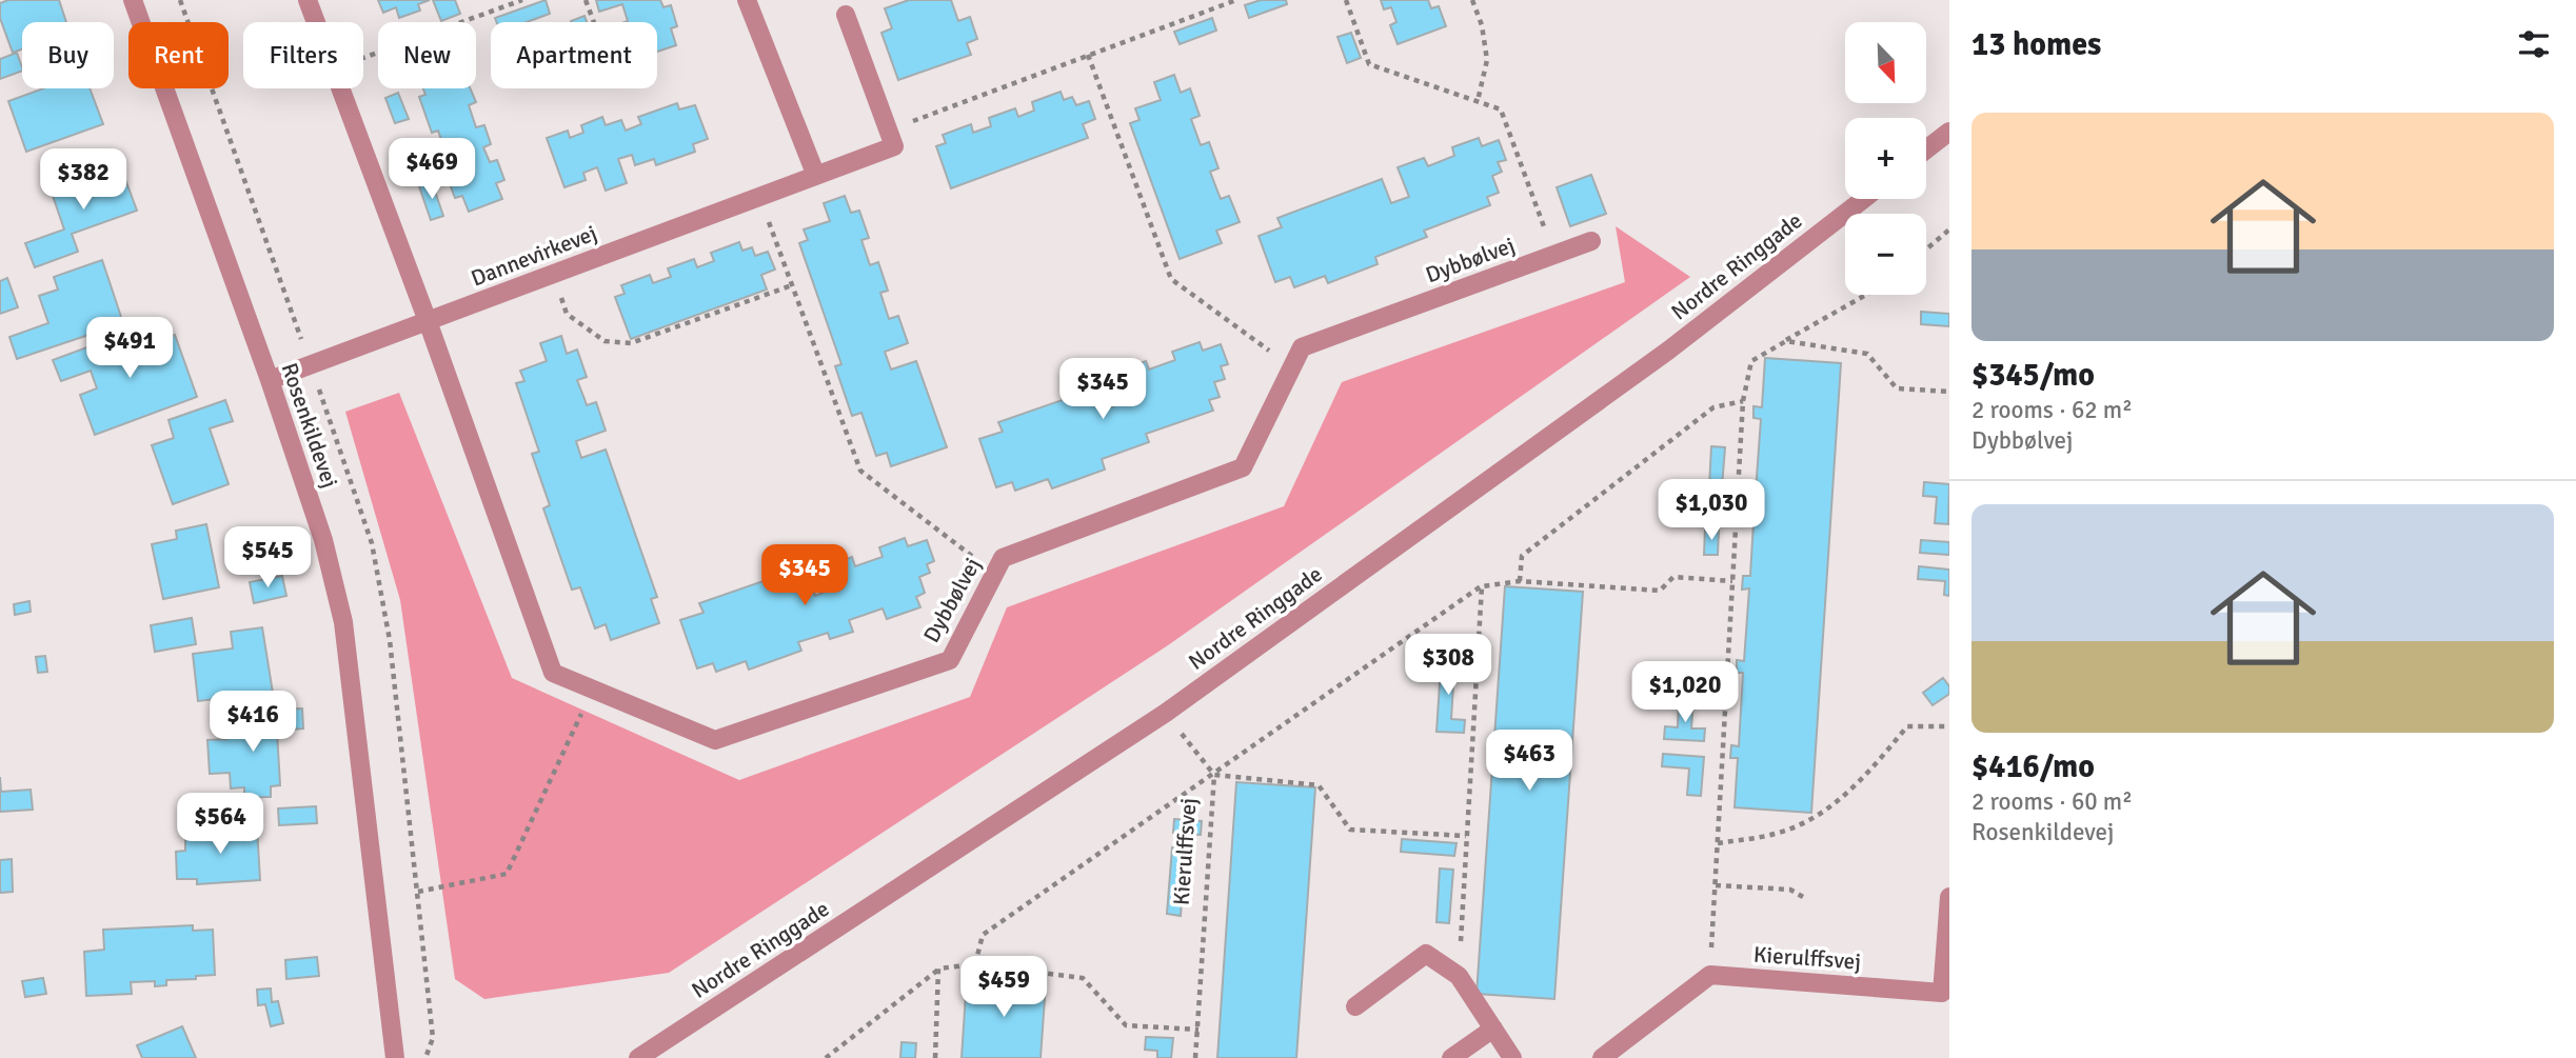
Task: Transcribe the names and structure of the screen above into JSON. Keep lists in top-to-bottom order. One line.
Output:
{"streets":{"street":["Dannevirkevej","Dybbølvej","Nordre Ringgade","Rosenkildevej","Kierulffsvej"]},"crossings":[["Dannevirkevej","Dybbølvej"],["Dannevirkevej","Rosenkildevej"]],"north":"bottom right","page":{"heading":"13 homes","map_buttons":["+","−"],"chip":["Buy","Rent","Filters","New","Apartment"],"list":[{"name":"$345/mo","note":"2 rooms · 62 m² · Dybbølvej"},{"name":"$416/mo","note":"2 rooms · 60 m² · Rosenkildevej"}],"price":["$469","$382","$491","$345","$1,030","$545","$345","$308","$1,020","$416","$463","$564","$459"]}}
